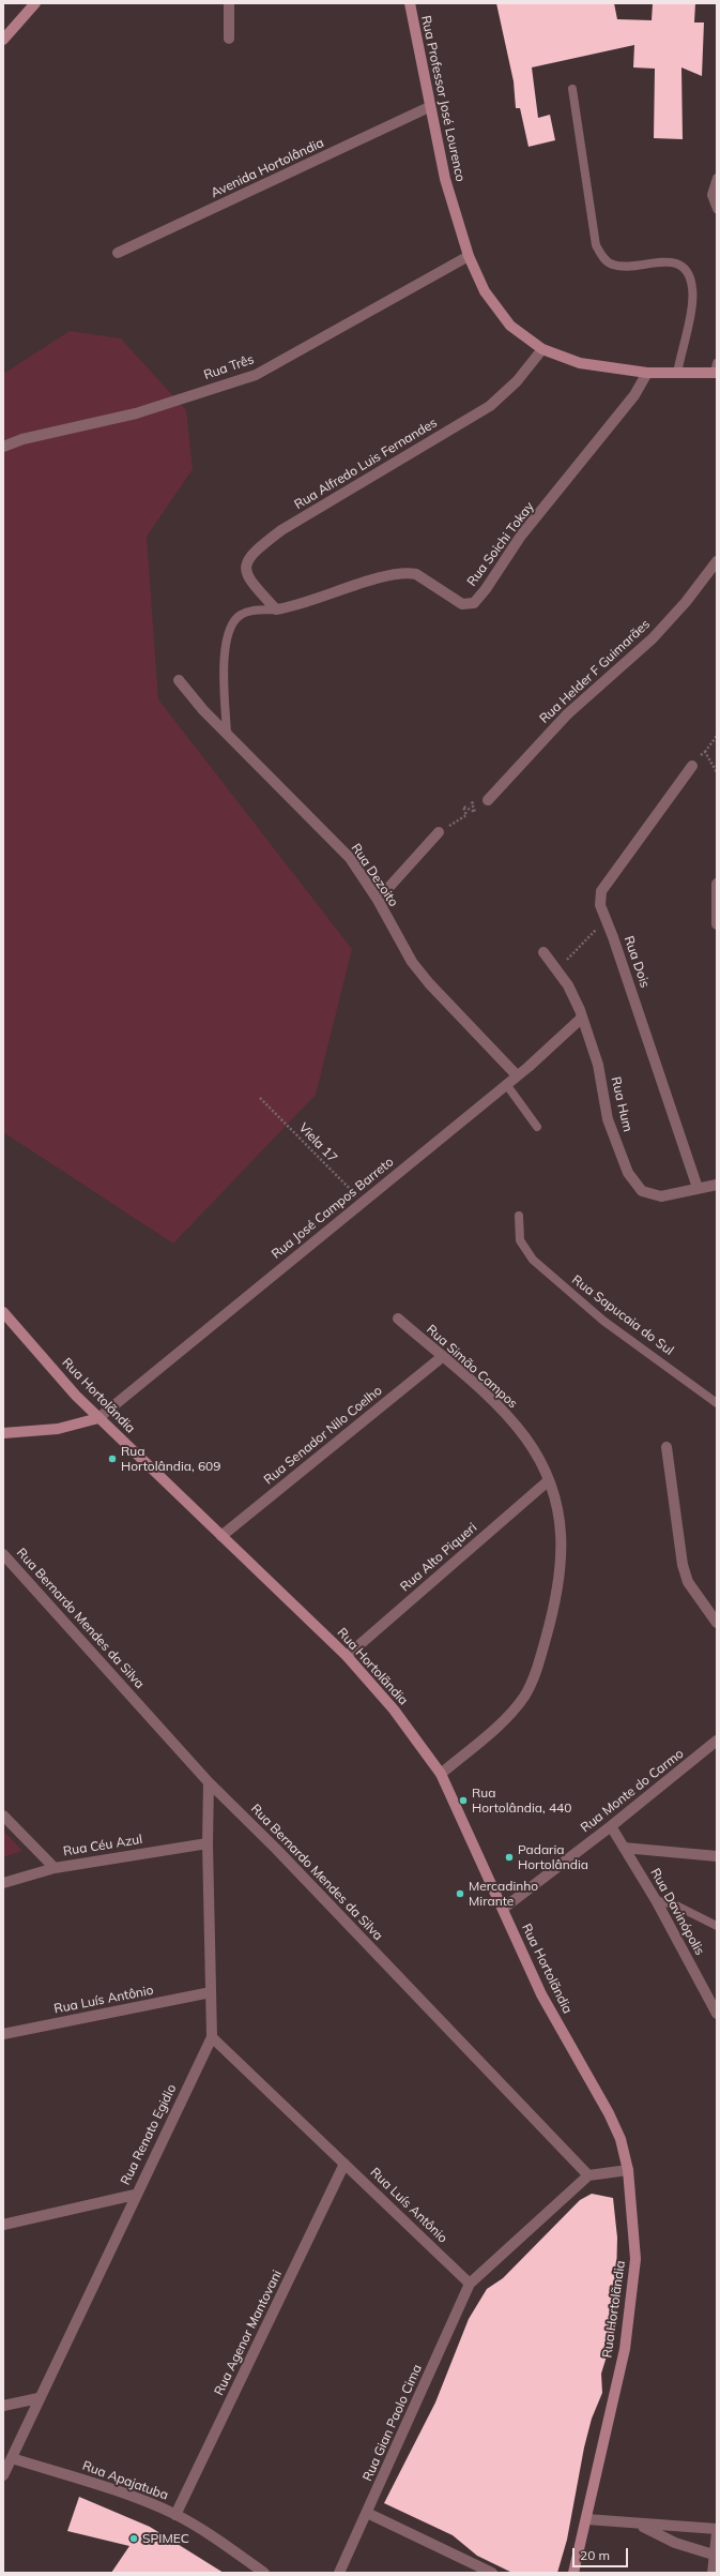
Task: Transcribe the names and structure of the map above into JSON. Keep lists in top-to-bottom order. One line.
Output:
{"streets":{"street":["Rua Professor José Lourenco","Avenida Hortolândia","Rua Três","Rua Alfredo Luis Fernandes","Rua Soichi Tokay","Rua Helder F Guimarães","Rua Dezoito","Rua Dois","Rua Hum","Rua José Campos Barreto","Rua Simão Campos","Rua Hortolãndia","Rua Senador Nilo Coelho","Rua Alto Piqueri","Rua Bernardo Mendes da Silva","Rua Monte do Carmo","Rua Céu Azul","Rua Davinópolis","Rua Luís Antônio","Rua Renato Egidio","Rua Agenor Mantovani","Rua Gian Paolo Cima","Rua Apajatuba"],"lane":["Rua Sapucaia do Sul"],"path":["Viela 17"]},"crossings":[["Rua Professor José Lourenco","Avenida Hortolândia"],["Rua Professor José Lourenco","Rua Três"],["Rua Professor José Lourenco","Rua Alfredo Luis Fernandes"],["Rua Professor José Lourenco","Rua Soichi Tokay"],["Rua Alfredo Luis Fernandes","Rua Soichi Tokay"],["Rua Dezoito","Rua José Campos Barreto"],["Rua Dois","Rua Hum"],["Rua Hum","Rua José Campos Barreto"],["Viela 17","Rua José Campos Barreto"],["Rua José Campos Barreto","Rua Hortolãndia"],["Rua Simão Campos","Rua Hortolãndia"],["Rua Simão Campos","Rua Senador Nilo Coelho"],["Rua Simão Campos","Rua Alto Piqueri"],["Rua Hortolãndia","Rua Senador Nilo Coelho"],["Rua Hortolãndia","Rua Alto Piqueri"],["Rua Hortolãndia","Rua Monte do Carmo"],["Rua Bernardo Mendes da Silva","Rua Renato Egidio"],["Rua Monte do Carmo","Rua Davinópolis"],["Rua Céu Azul","Rua Renato Egidio"],["Rua Luís Antônio","Rua Renato Egidio"],["Rua Luís Antônio","Rua Agenor Mantovani"],["Rua Luís Antônio","Rua Gian Paolo Cima"],["Rua Renato Egidio","Rua Apajatuba"],["Rua Agenor Mantovani","Rua Apajatuba"]],"places":["Rua Hortolândia, 609","Rua Hortolândia, 440","Padaria Hortolândia","Mercadinho Mirante","SPIMEC"],"scale_bar":"20 m"}
